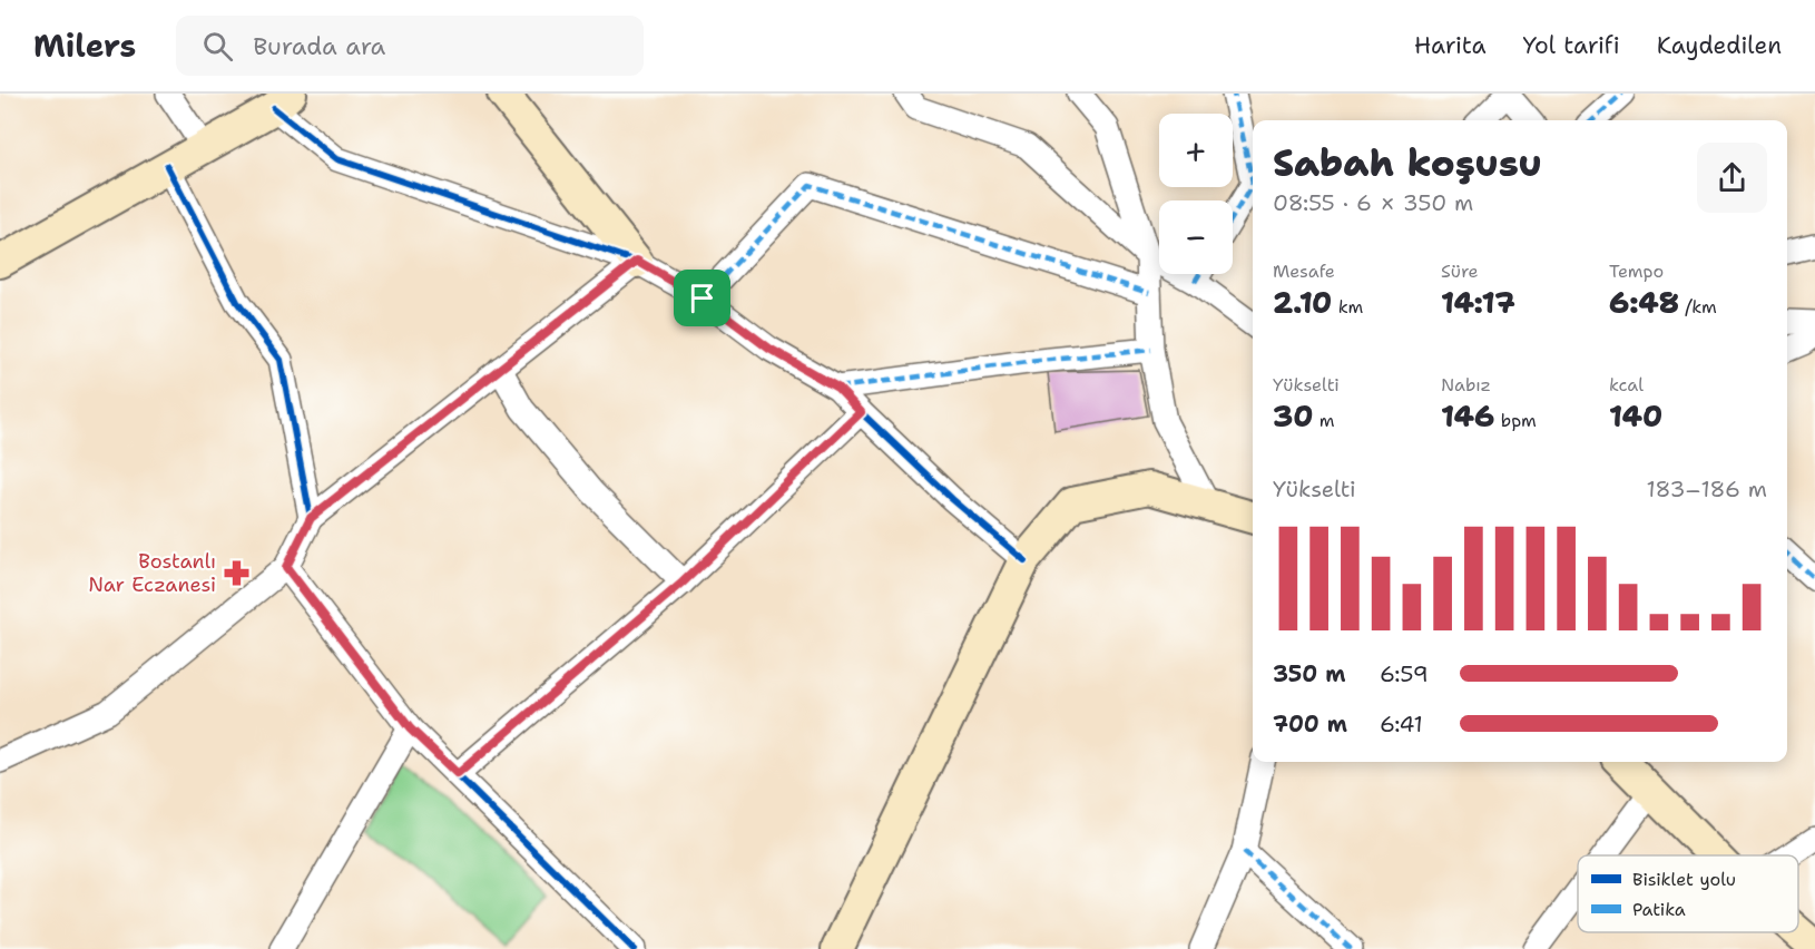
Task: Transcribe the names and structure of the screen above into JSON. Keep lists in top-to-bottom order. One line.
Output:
{"places":{"pharmacy":["Bostanlı Nar Eczanesi"]},"legend":["Bisiklet yolu","Patika"],"page":{"header":"Milers","search":"Burada ara","nav":["Harita","Yol tarifi","Kaydedilen"],"map_buttons":["+","−"],"heading":["Sabah koşusu","08:55 · 6 × 350 m"],"stats":[["Mesafe","2.10 km"],["Süre","14:17"],["Tempo","6:48 /km"],["Yükselti","30 m"],["Nabız","146 bpm"],["kcal","140"]],"chart":["Yükselti","183–186 m"],"list":[{"name":"350 m","note":"6:59"},{"name":"700 m","note":"6:41"}]}}
